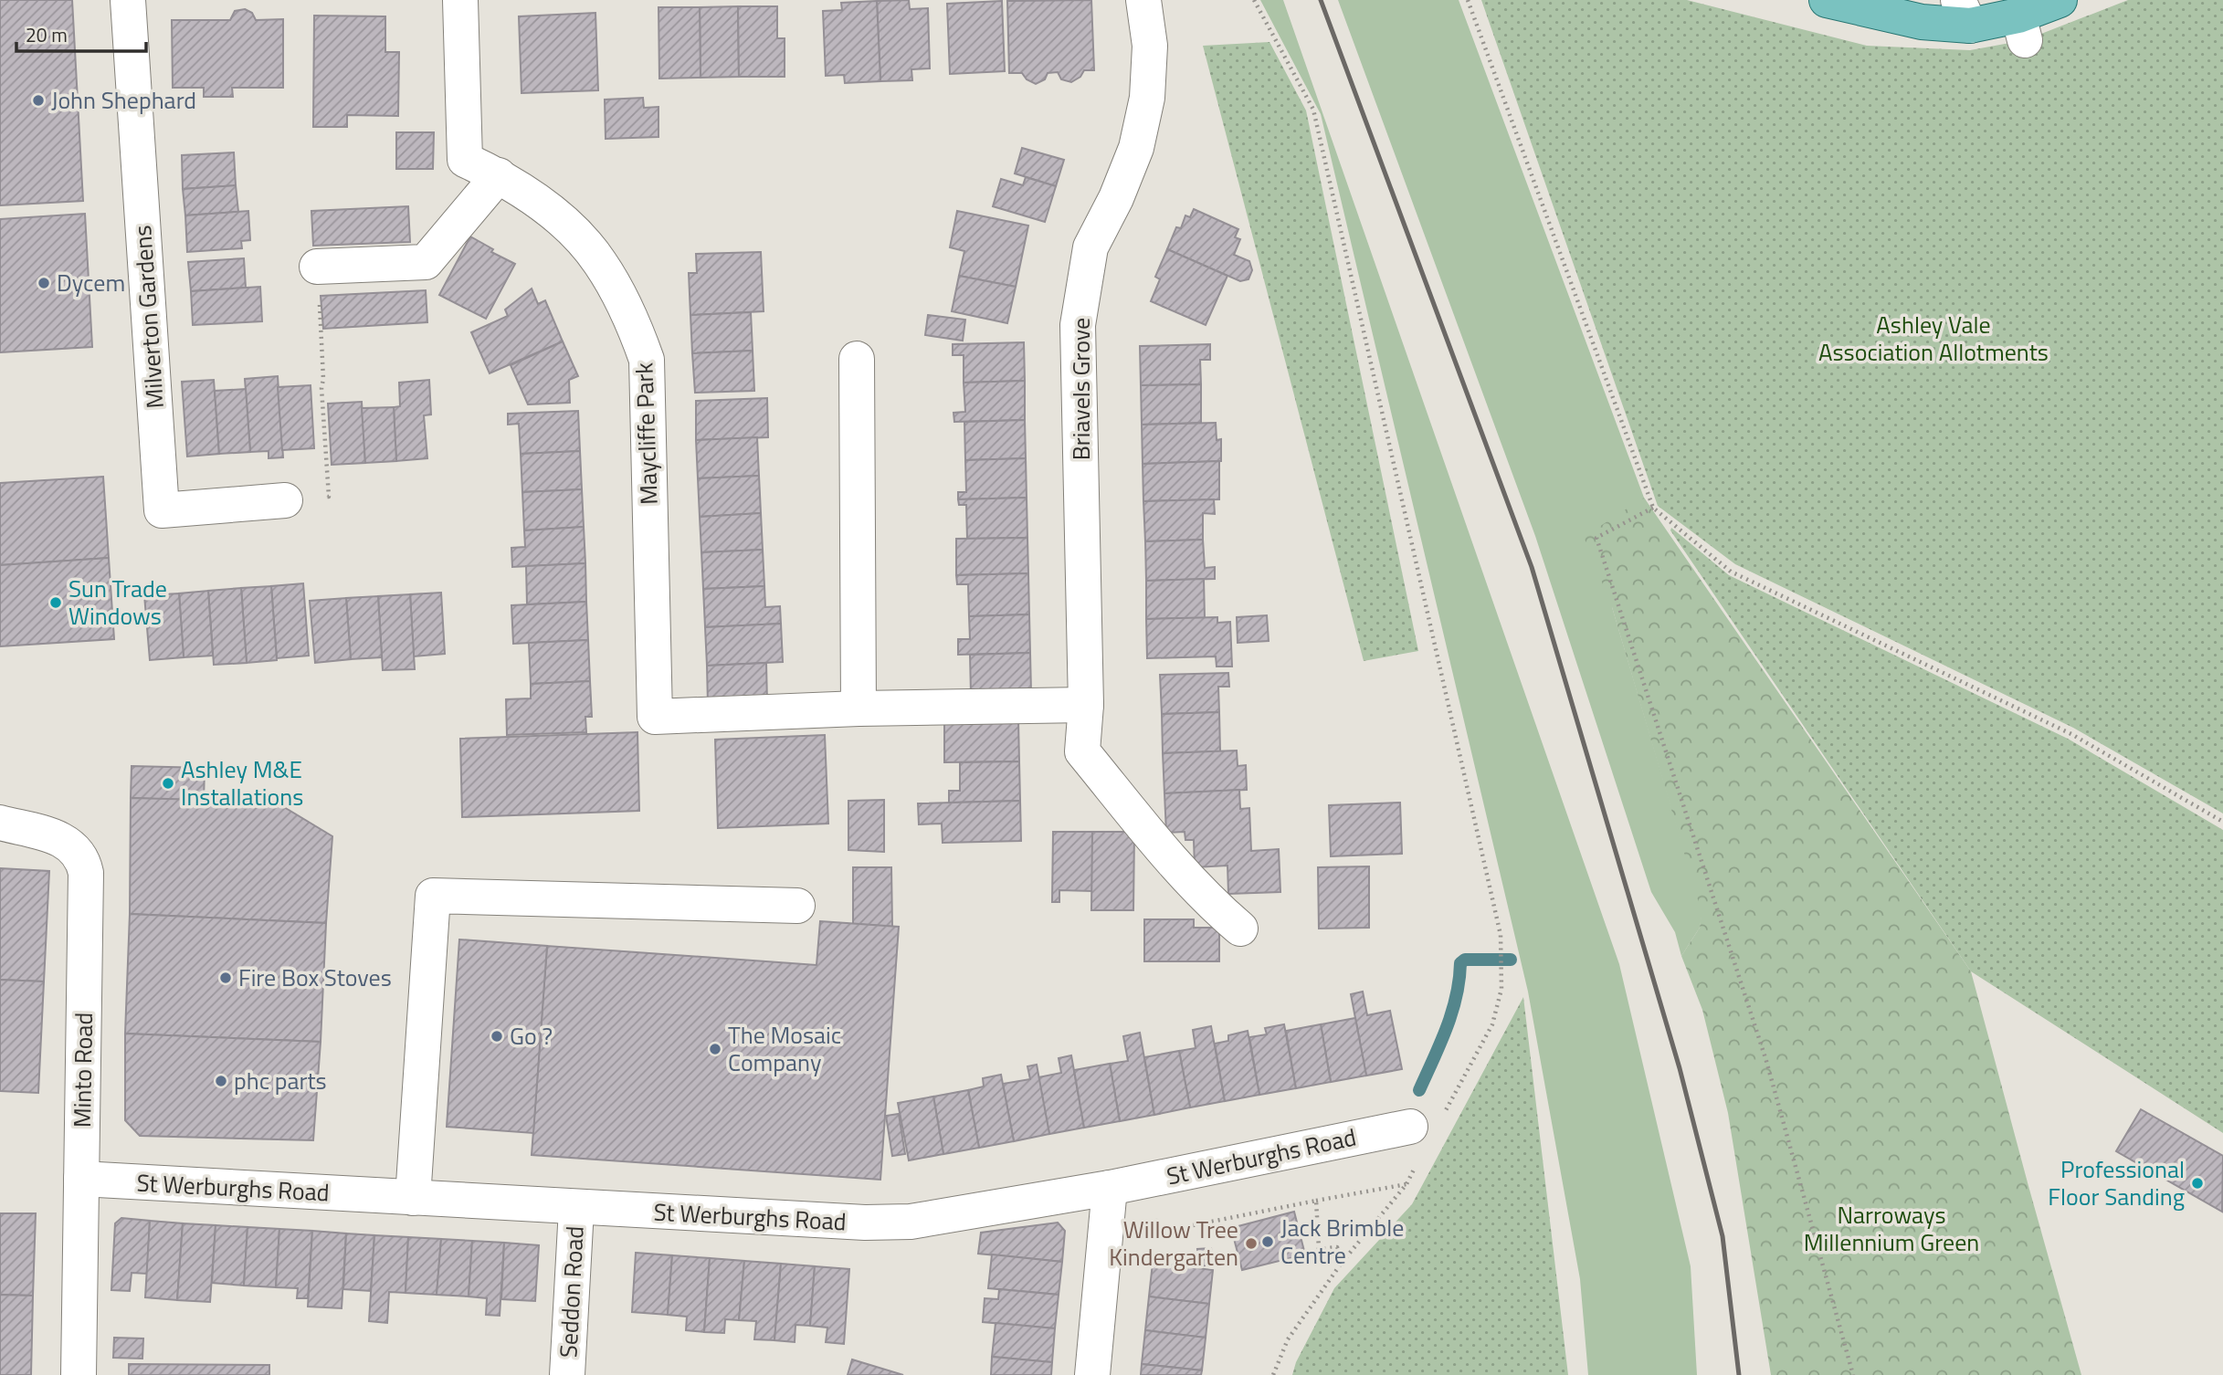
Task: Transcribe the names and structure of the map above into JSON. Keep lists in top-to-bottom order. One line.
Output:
{"streets":{"street":["Milverton Gardens","Briavels Grove","Maycliffe Park","Minto Road","St Werburghs Road","Seddon Road"]},"crossings":[["Minto Road","St Werburghs Road"],["St Werburghs Road","Seddon Road"]],"parks":["Ashley Vale Association Allotments","Narroways Millennium Green"],"places":["John Shephard","Dycem","Sun Trade Windows","Ashley M&E Installations","Fire Box Stoves","Go ?","The Mosaic Company","phc parts","Professional Floor Sanding","Jack Brimble Centre","Willow Tree Kindergarten"],"scale_bar":"20 m"}
